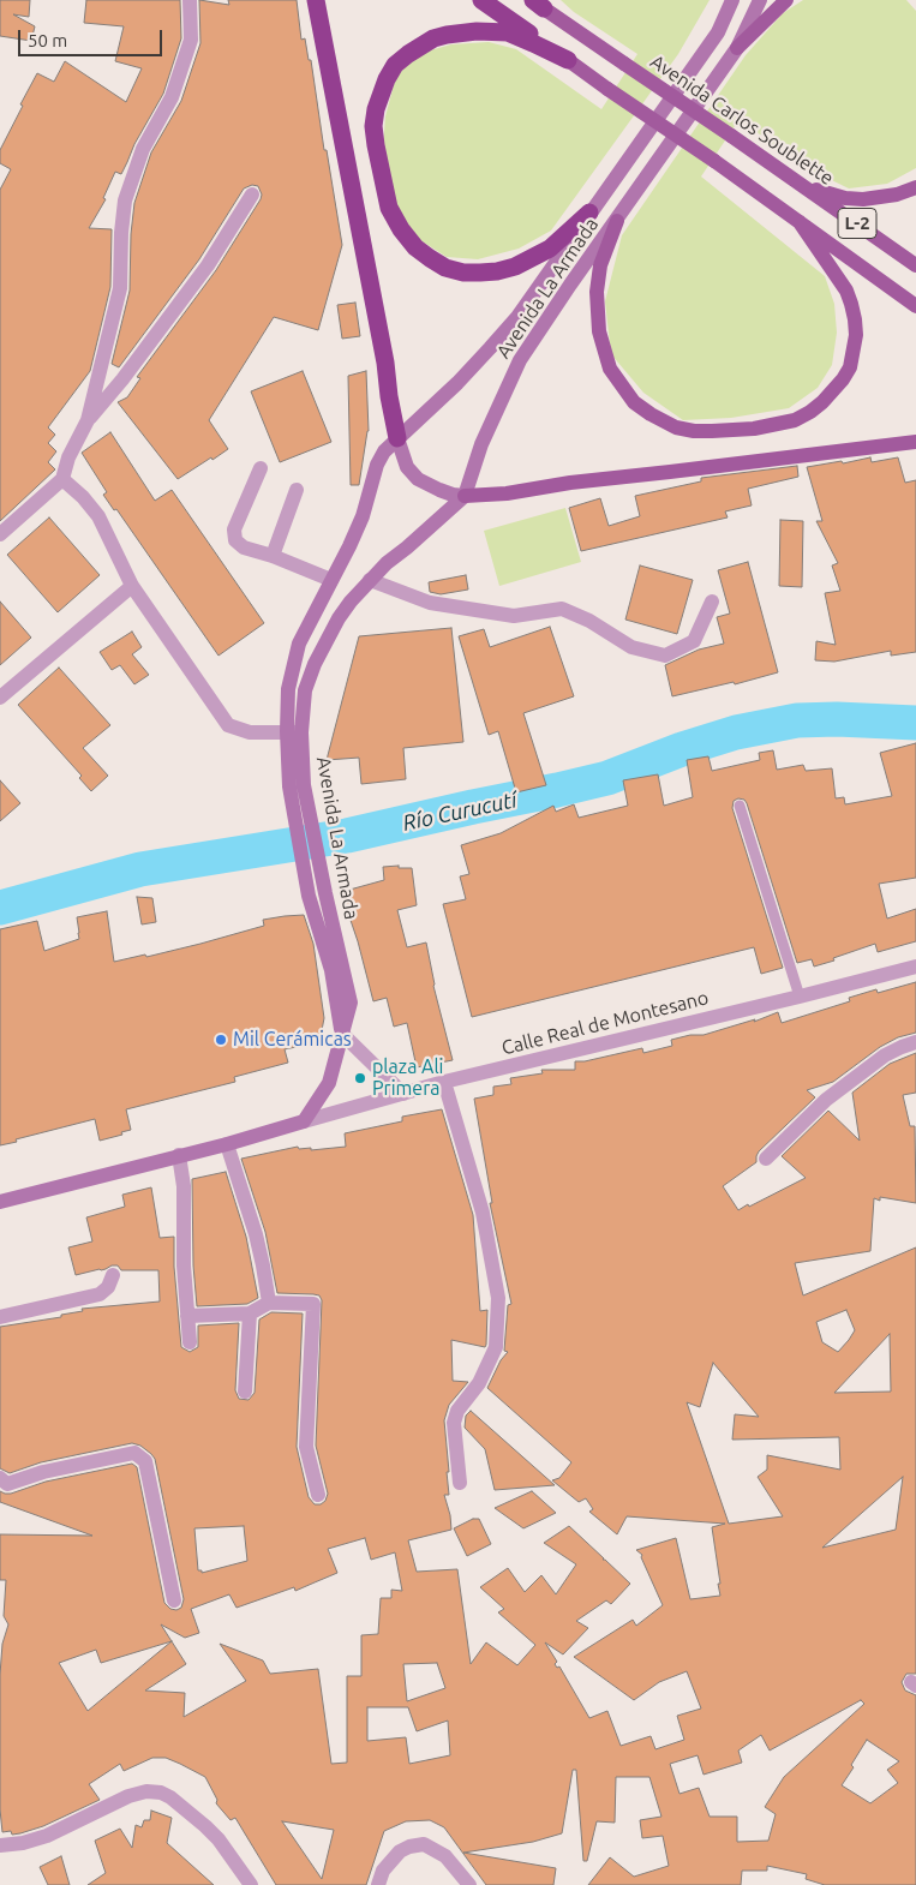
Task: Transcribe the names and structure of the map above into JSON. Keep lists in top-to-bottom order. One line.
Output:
{"streets":{"highway":["L-2"],"main road":["Avenida Carlos Soublette","Avenida La Armada"],"street":["Calle Real de Montesano"]},"crossings":[["Avenida La Armada","Calle Real de Montesano"]],"water":["Río Curucutí"],"places":["Mil Cerámicas","plaza Ali Primera"],"scale_bar":"50 m"}
